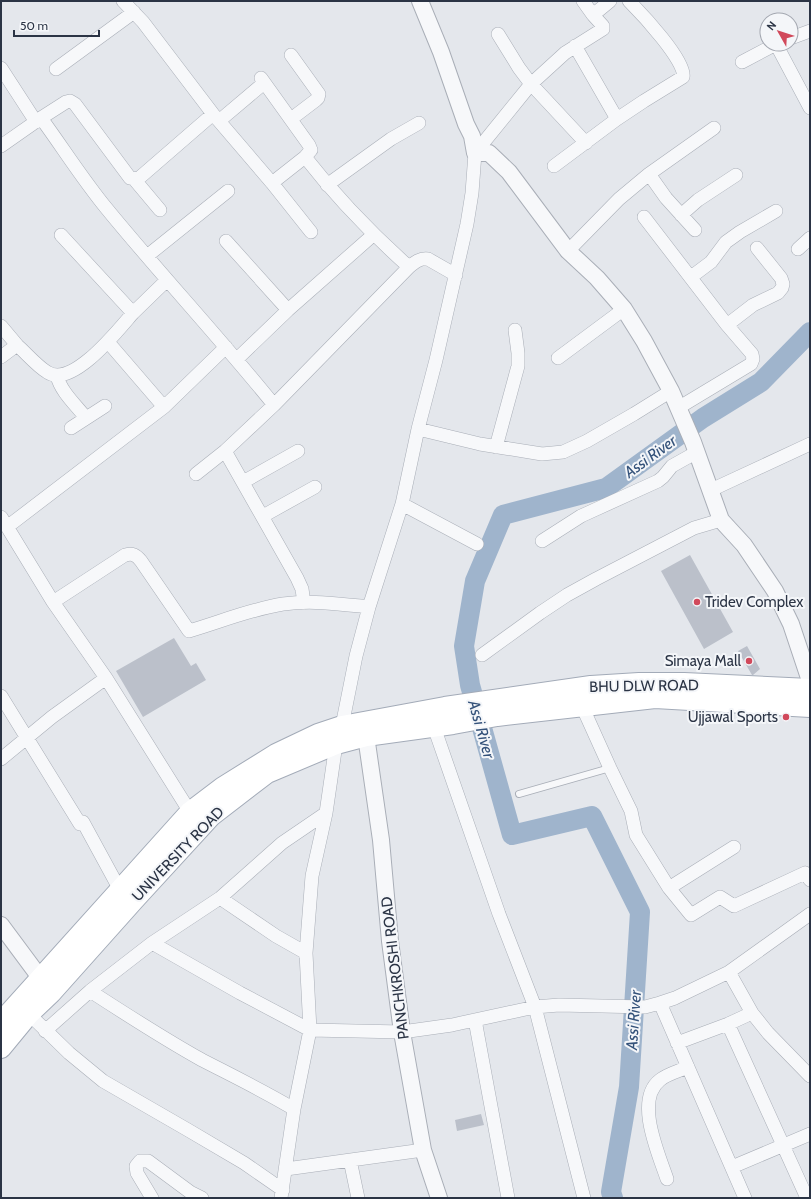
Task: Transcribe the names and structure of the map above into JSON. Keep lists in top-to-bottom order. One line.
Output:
{"streets":{"main road":["BHU DLW ROAD","UNIVERSITY ROAD"],"street":["PANCHKROSHI ROAD"]},"crossings":[["BHU DLW ROAD","UNIVERSITY ROAD"],["UNIVERSITY ROAD","PANCHKROSHI ROAD"]],"water":["Assi River"],"places":["Tridev Complex","Simaya Mall","Ujjawal Sports"],"scale_bar":"50 m","north":"top left"}
